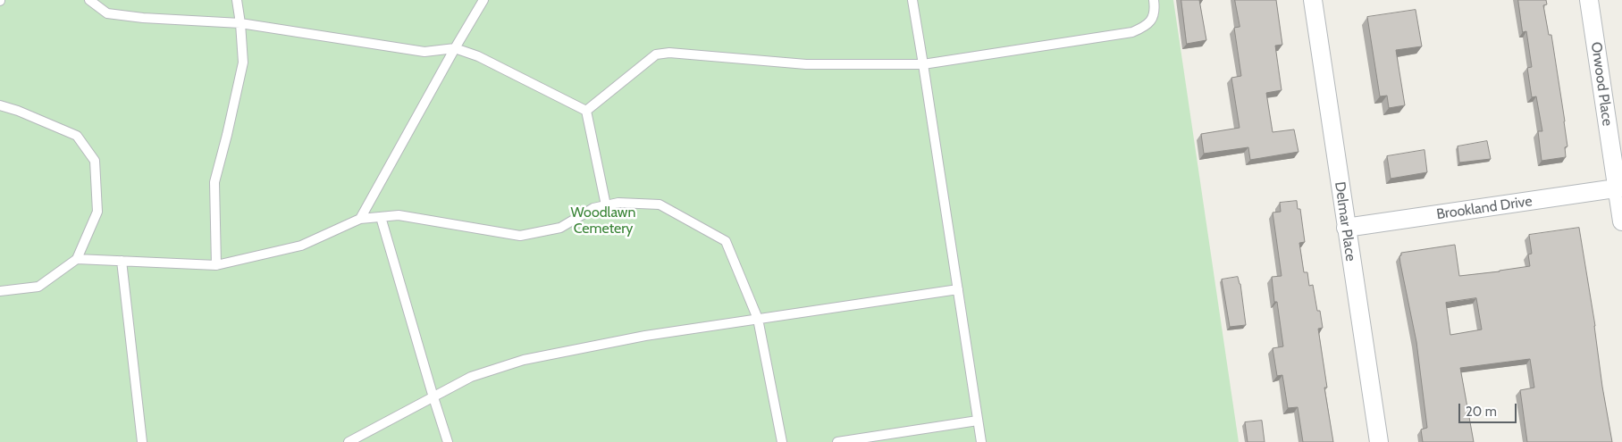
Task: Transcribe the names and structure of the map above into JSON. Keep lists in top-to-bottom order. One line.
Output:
{"streets":{"street":["Orwood Place","Brookland Drive","Delmar Place"]},"crossings":[["Orwood Place","Brookland Drive"],["Brookland Drive","Delmar Place"]],"parks":["Woodlawn Cemetery"],"scale_bar":"20 m"}
